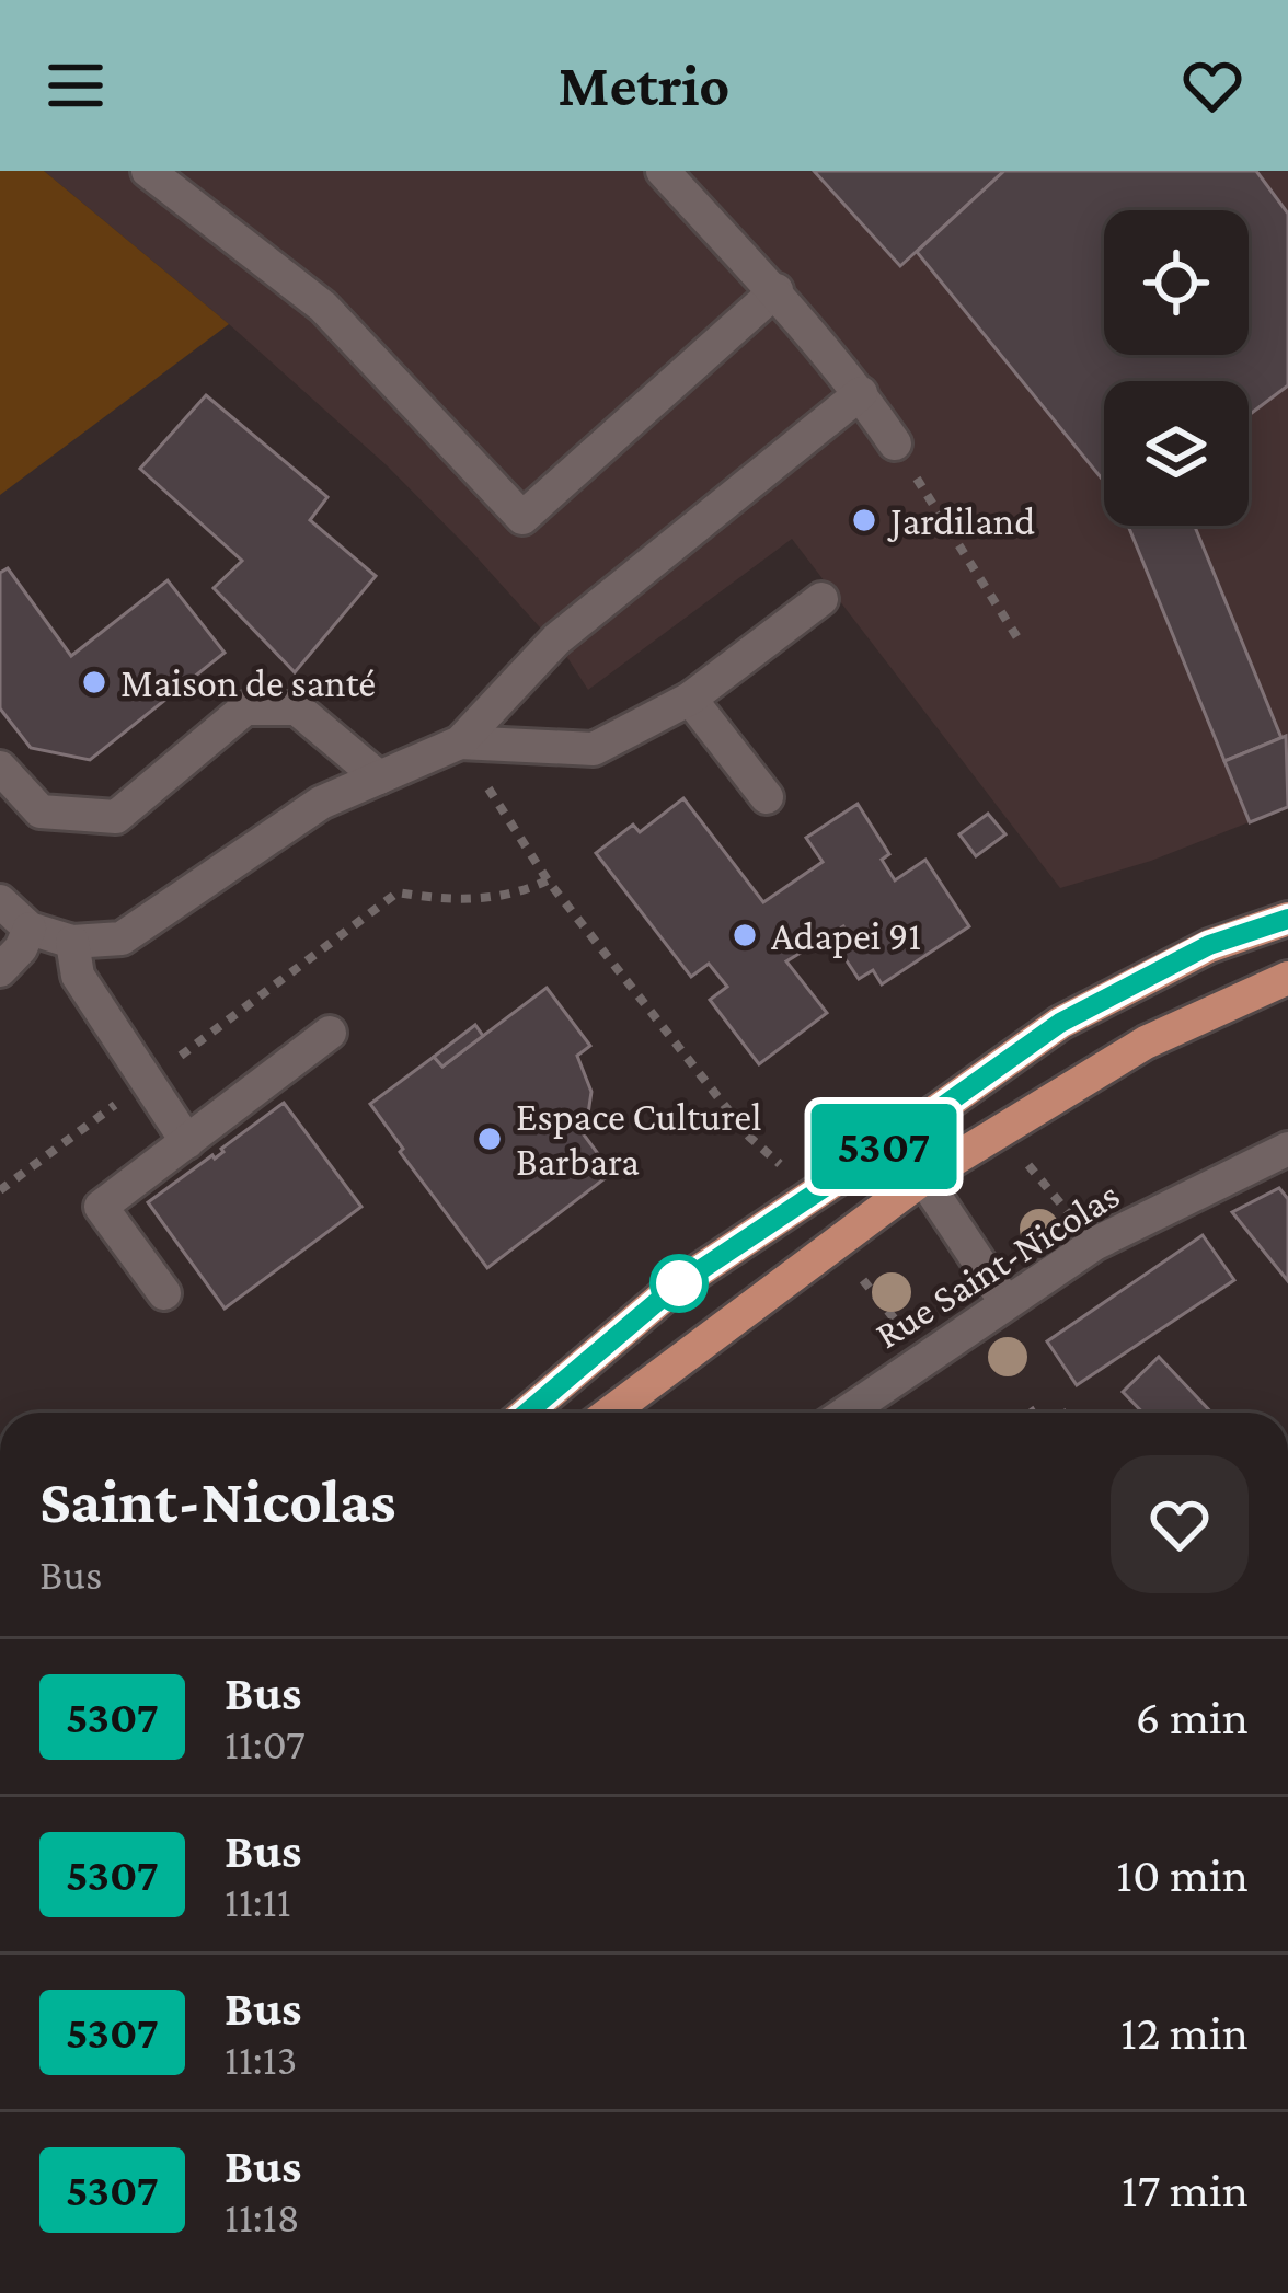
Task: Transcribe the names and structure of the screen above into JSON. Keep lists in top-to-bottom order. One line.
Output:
{"streets":{"street":["Rue Saint-Nicolas"]},"places":["Jardiland","Maison de santé","Adapei 91","Espace Culturel Barbara"],"lines":["bus line 5307"],"page":{"header":"Metrio","on_map":"5307","heading":["Saint-Nicolas","Bus"],"list":[{"mark":"5307","name":"Bus","note":"11:07","value":"6 min"},{"mark":"5307","name":"Bus","note":"11:11","value":"10 min"},{"mark":"5307","name":"Bus","note":"11:13","value":"12 min"},{"mark":"5307","name":"Bus","note":"11:18","value":"17 min"}]}}
